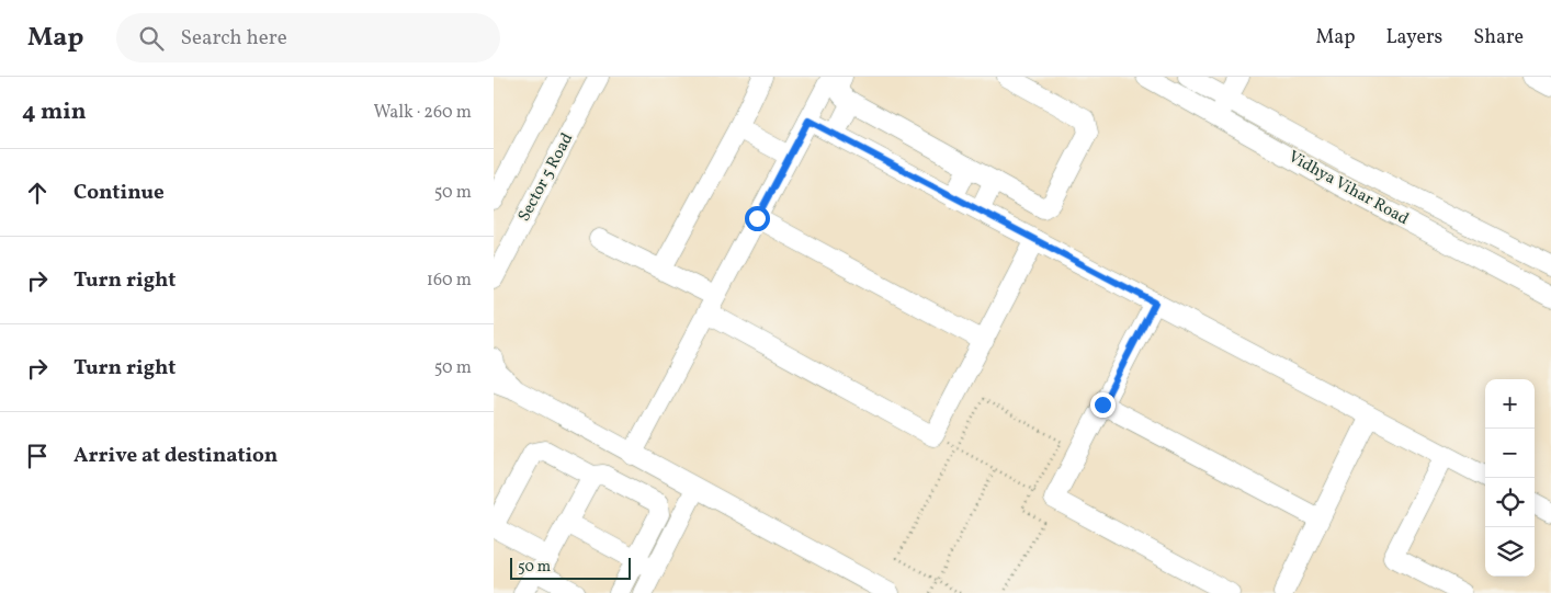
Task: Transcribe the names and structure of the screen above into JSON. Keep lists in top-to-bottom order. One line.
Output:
{"streets":{"street":["Sector 5 Road","Vidhya Vihar Road"]},"scale_bar":"50 m","page":{"header":"Map","search":"Search here","nav":["Map","Layers","Share"],"heading":["4 min","Walk · 260 m"],"list":[["Continue","50 m"],["Turn right","160 m"],["Turn right","50 m"],"Arrive at destination"],"map_buttons":["+","−"],"scale":"50 m"}}
